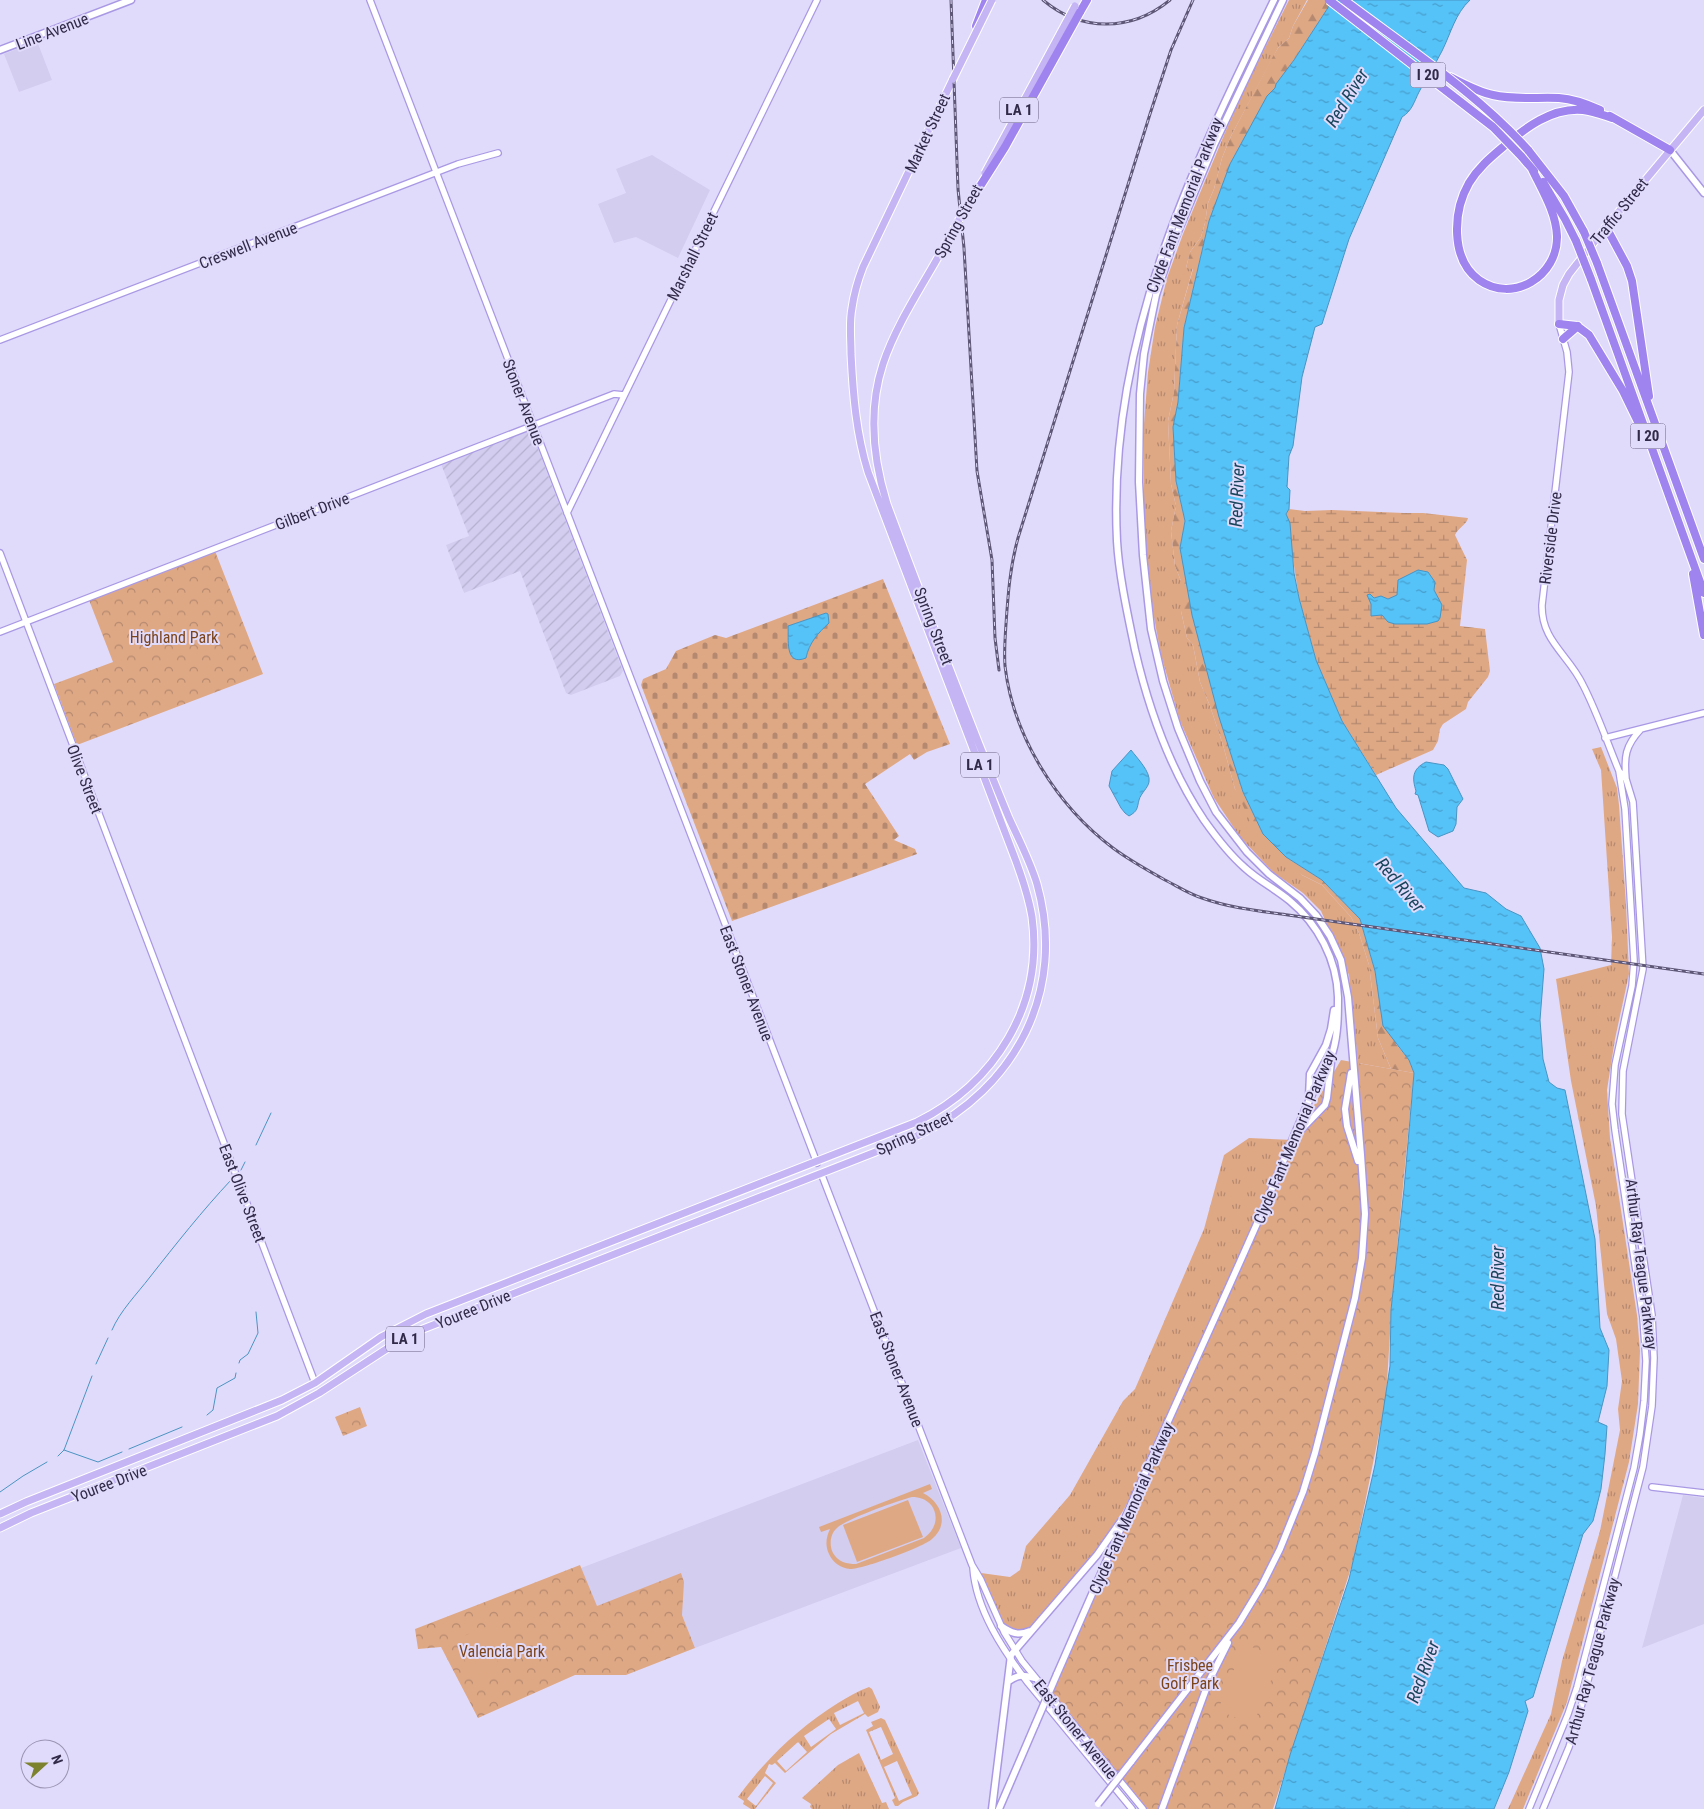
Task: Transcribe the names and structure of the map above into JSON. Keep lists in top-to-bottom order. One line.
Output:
{"streets":{"highway":["I 20"],"main road":["Line Avenue","LA 1","Market Street","Clyde Fant Memorial Parkway","Traffic Street","Spring Street","Youree Drive"],"street":["Creswell Avenue","Marshall Street","Stoner Avenue","Gilbert Drive","Riverside Drive","Olive Street","East Stoner Avenue","East Olive Street","Arthur Ray Teague Parkway"]},"crossings":[["Market Street","Spring Street"],["Traffic Street","Riverside Drive"],["Spring Street","East Stoner Avenue"],["Spring Street","Youree Drive"],["Creswell Avenue","Stoner Avenue"],["Marshall Street","Stoner Avenue"],["Marshall Street","Gilbert Drive"],["Stoner Avenue","Gilbert Drive"],["Stoner Avenue","East Stoner Avenue"],["Gilbert Drive","Olive Street"],["Riverside Drive","Arthur Ray Teague Parkway"],["Olive Street","East Olive Street"],["East Stoner Avenue","Youree Drive"],["East Olive Street","Youree Drive"]],"water":["Red River"],"parks":["Highland Park","Valencia Park","Frisbee Golf Park"],"north":"right"}
